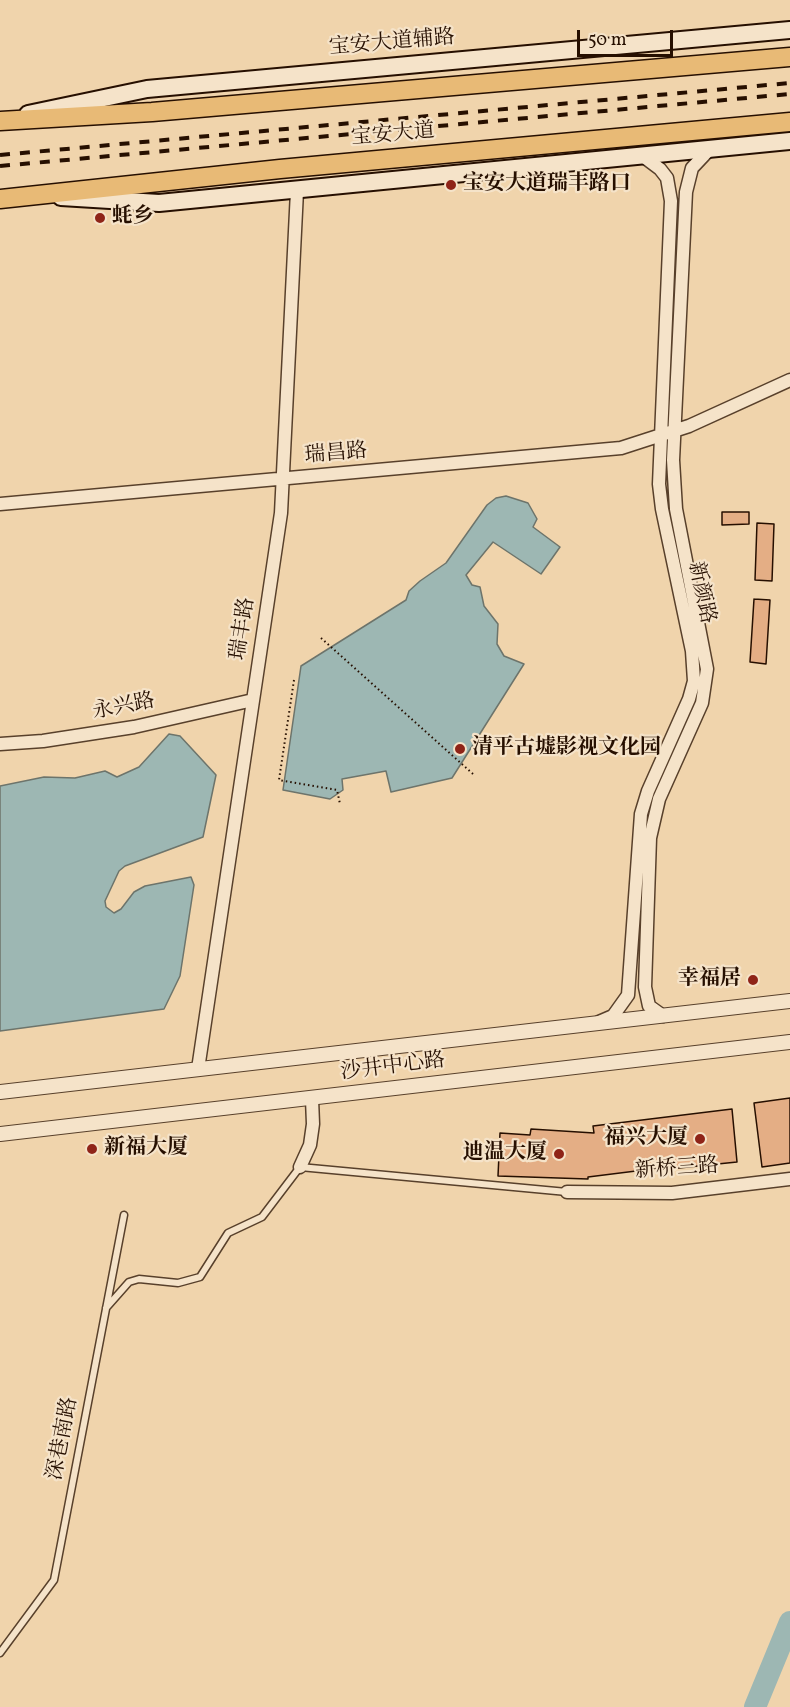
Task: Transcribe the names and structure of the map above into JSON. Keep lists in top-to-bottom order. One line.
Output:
{"streets":{"main road":["宝安大道辅路","宝安大道"],"street":["瑞昌路","新颜路","瑞丰路","永兴路","沙井中心路","新桥三路"],"lane":["深巷南路"]},"crossings":[["瑞昌路","新颜路"],["瑞昌路","瑞丰路"],["新颜路","沙井中心路"],["瑞丰路","永兴路"],["瑞丰路","沙井中心路"]],"places":["宝安大道瑞丰路口","蚝乡","清平古墟影视文化园","幸福居","福兴大厦","新福大厦","迪温大厦"],"scale_bar":"50 m"}
